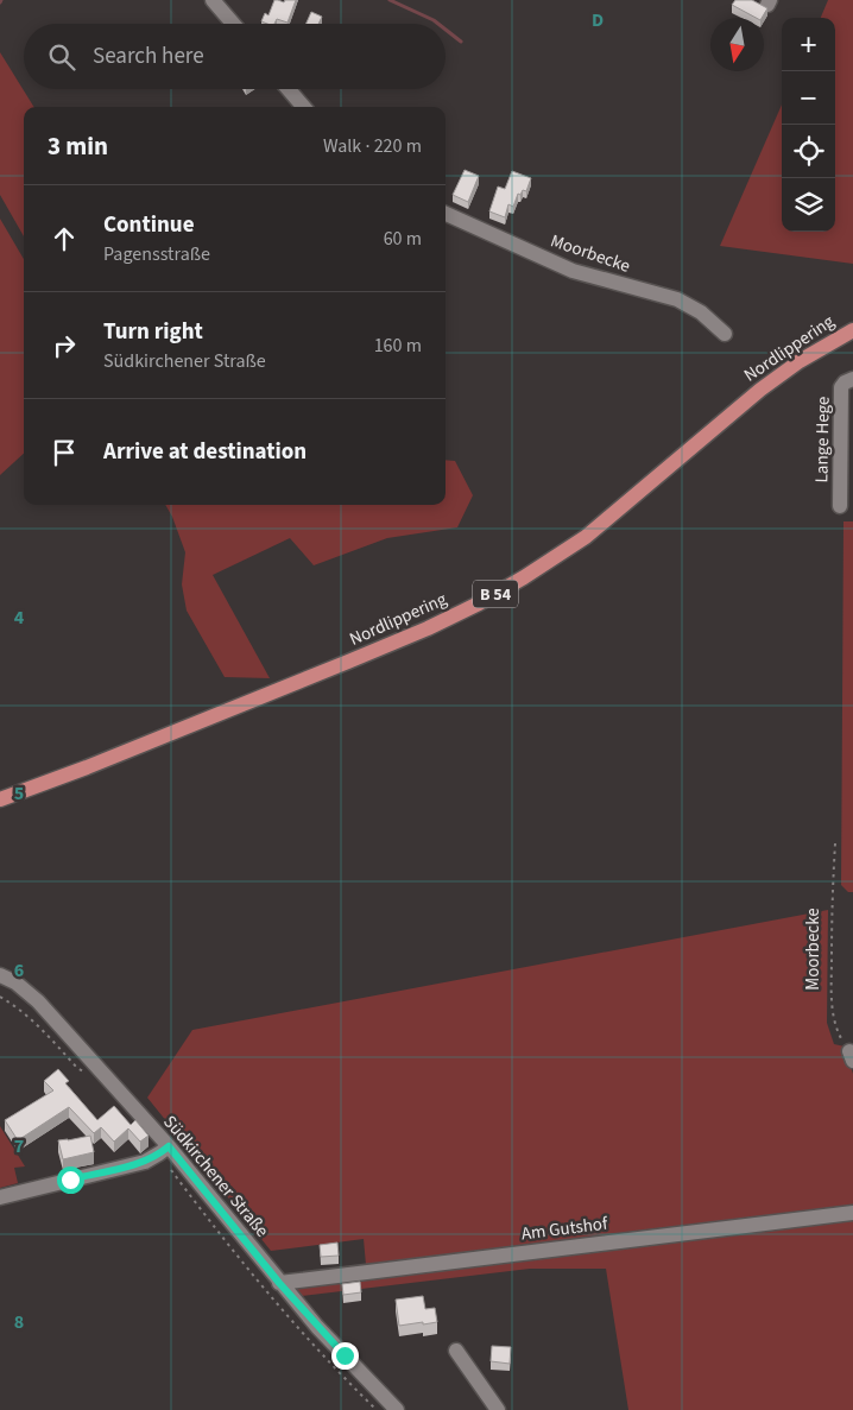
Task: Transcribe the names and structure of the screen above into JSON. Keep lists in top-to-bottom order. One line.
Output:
{"streets":{"main road":["Nordlippering","B 54"],"street":["Moorbecke","Lange Hege","Südkirchener Straße","Am Gutshof"]},"crossings":[["Südkirchener Straße","Am Gutshof"]],"north":"bottom","page":{"map_buttons":["+","−"],"search":"Search here","heading":["3 min","Walk · 220 m"],"list":[["Continue","Pagensstraße","60 m"],["Turn right","Südkirchener Straße","160 m"],"Arrive at destination"]},"grid":{"columns":["D"],"rows":["4","5","6","7","8"]}}
